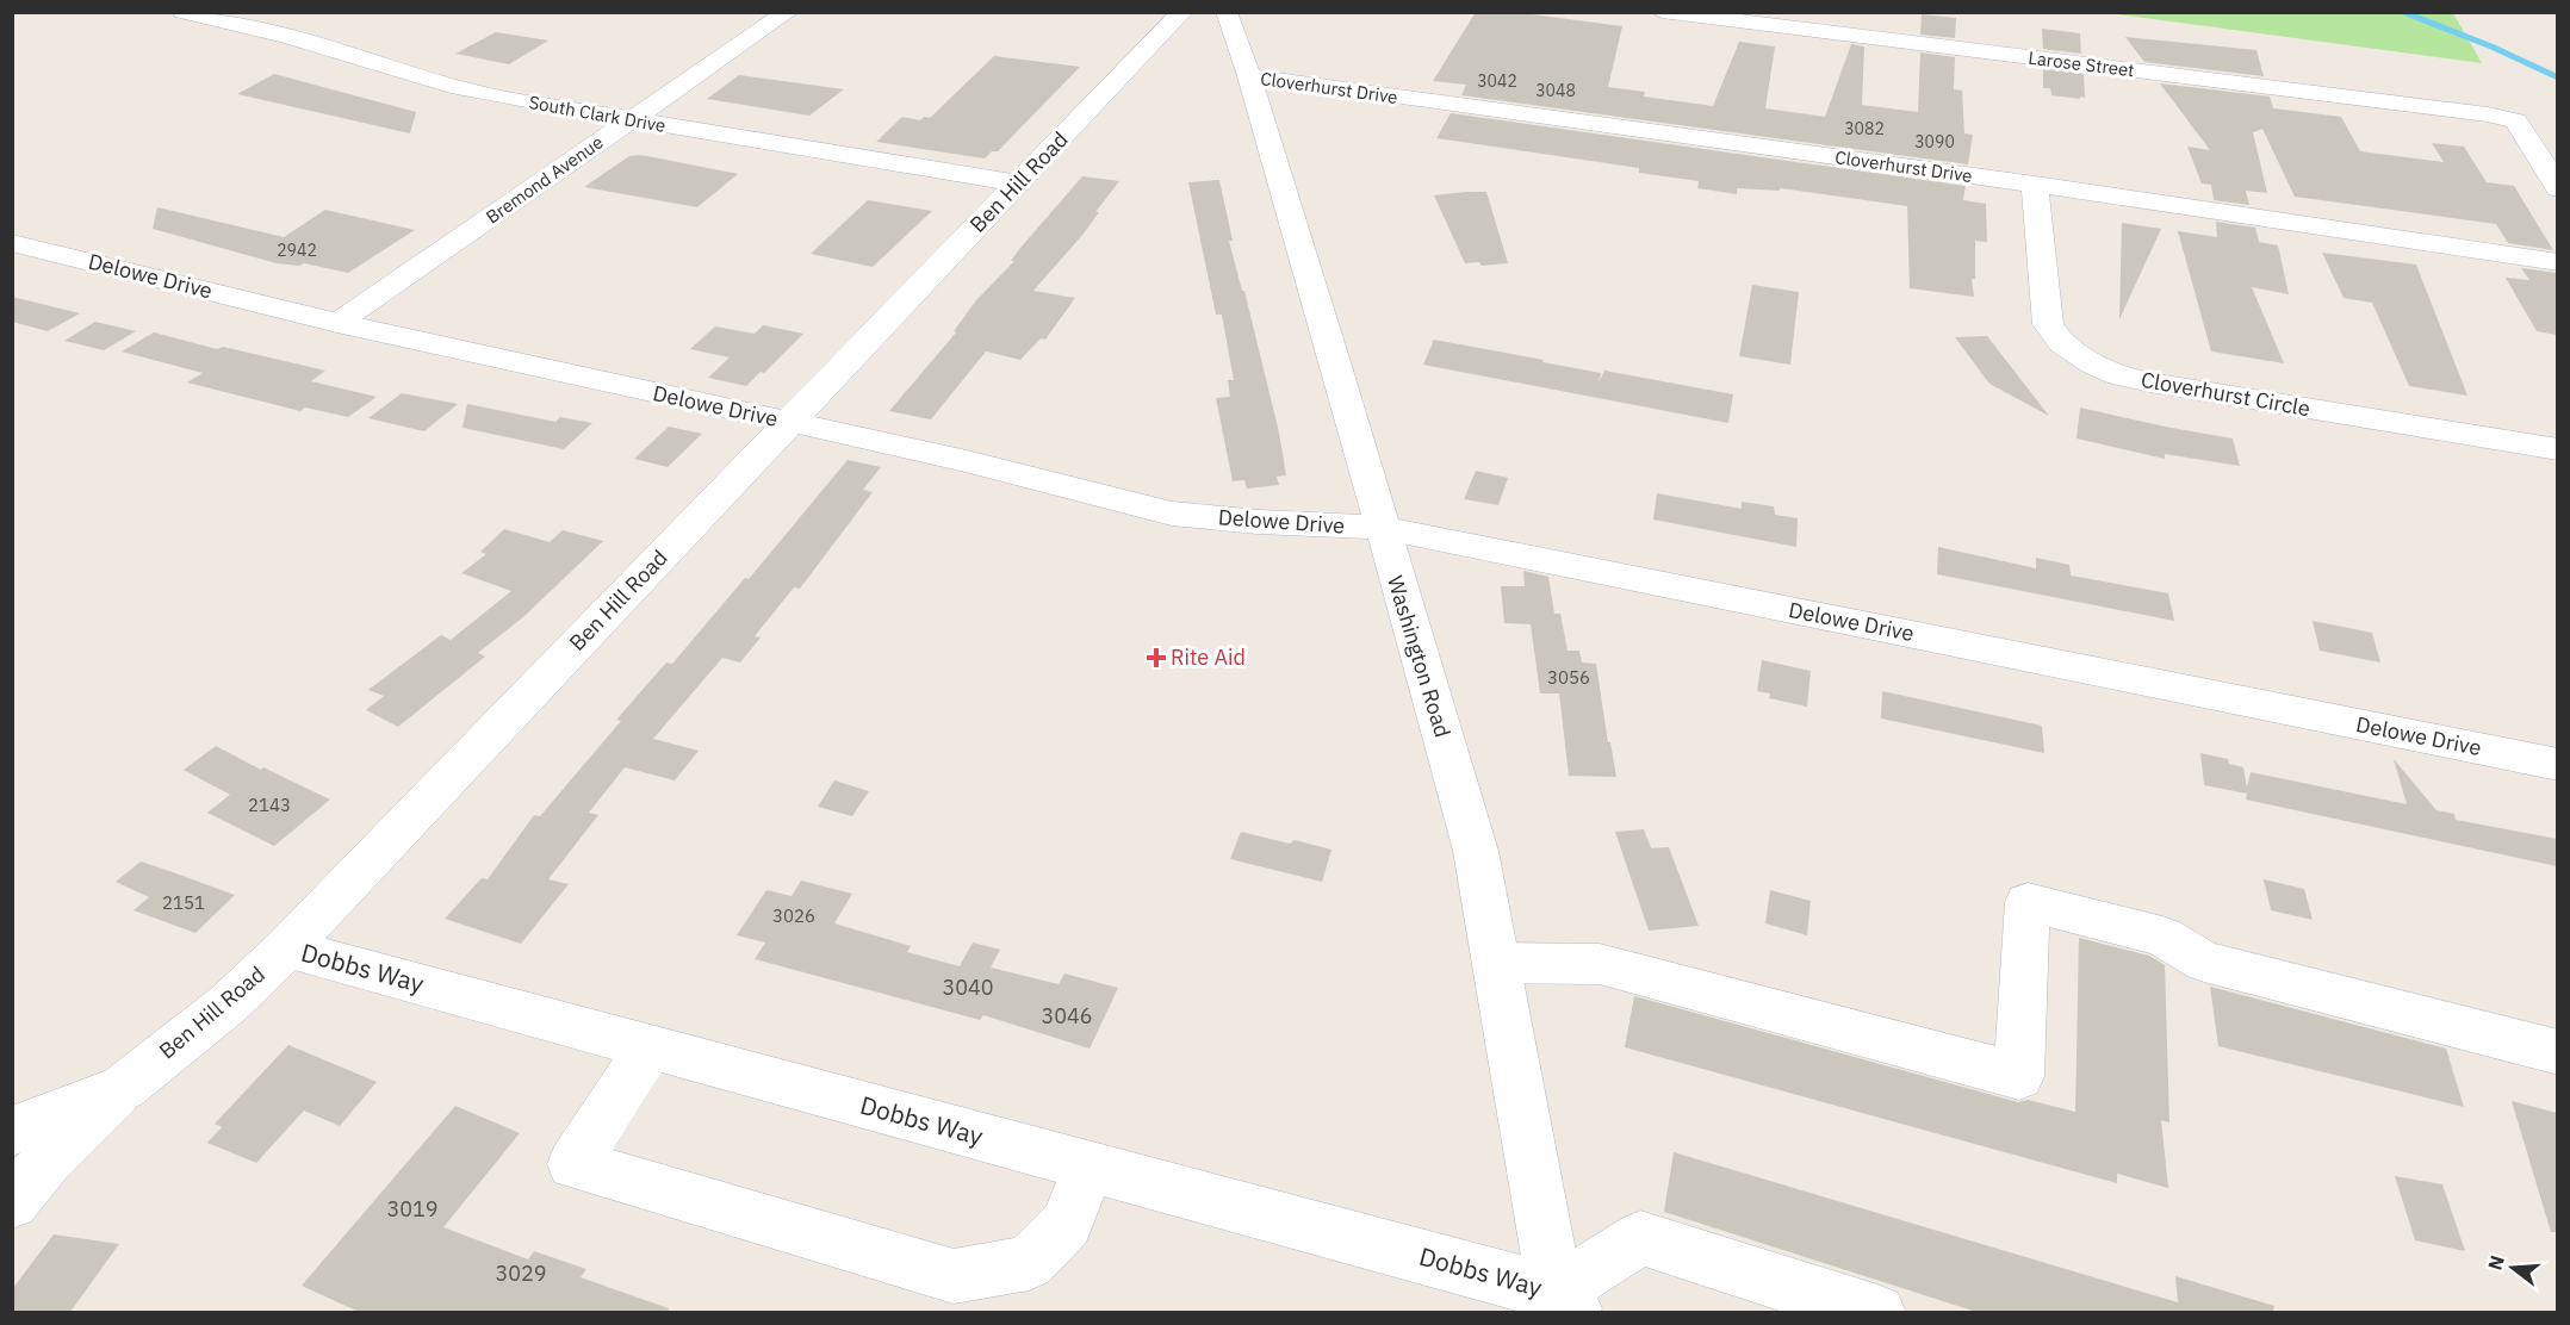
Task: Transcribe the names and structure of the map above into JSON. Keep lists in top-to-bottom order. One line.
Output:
{"streets":{"street":["Larose Street","Cloverhurst Drive","South Clark Drive","Bremond Avenue","Ben Hill Road","Delowe Drive","Cloverhurst Circle","Washington Road","Dobbs Way"]},"crossings":[["Cloverhurst Drive","Cloverhurst Circle"],["Cloverhurst Drive","Washington Road"],["South Clark Drive","Bremond Avenue"],["South Clark Drive","Ben Hill Road"],["Bremond Avenue","Delowe Drive"],["Ben Hill Road","Delowe Drive"],["Ben Hill Road","Dobbs Way"],["Delowe Drive","Washington Road"],["Washington Road","Dobbs Way"]],"places":{"health":["Rite Aid"]},"house_numbers":["3042","3048","3082","3090","2942","3056","2143","2151","3026","3040","3046","3019","3029"],"north":"left"}
